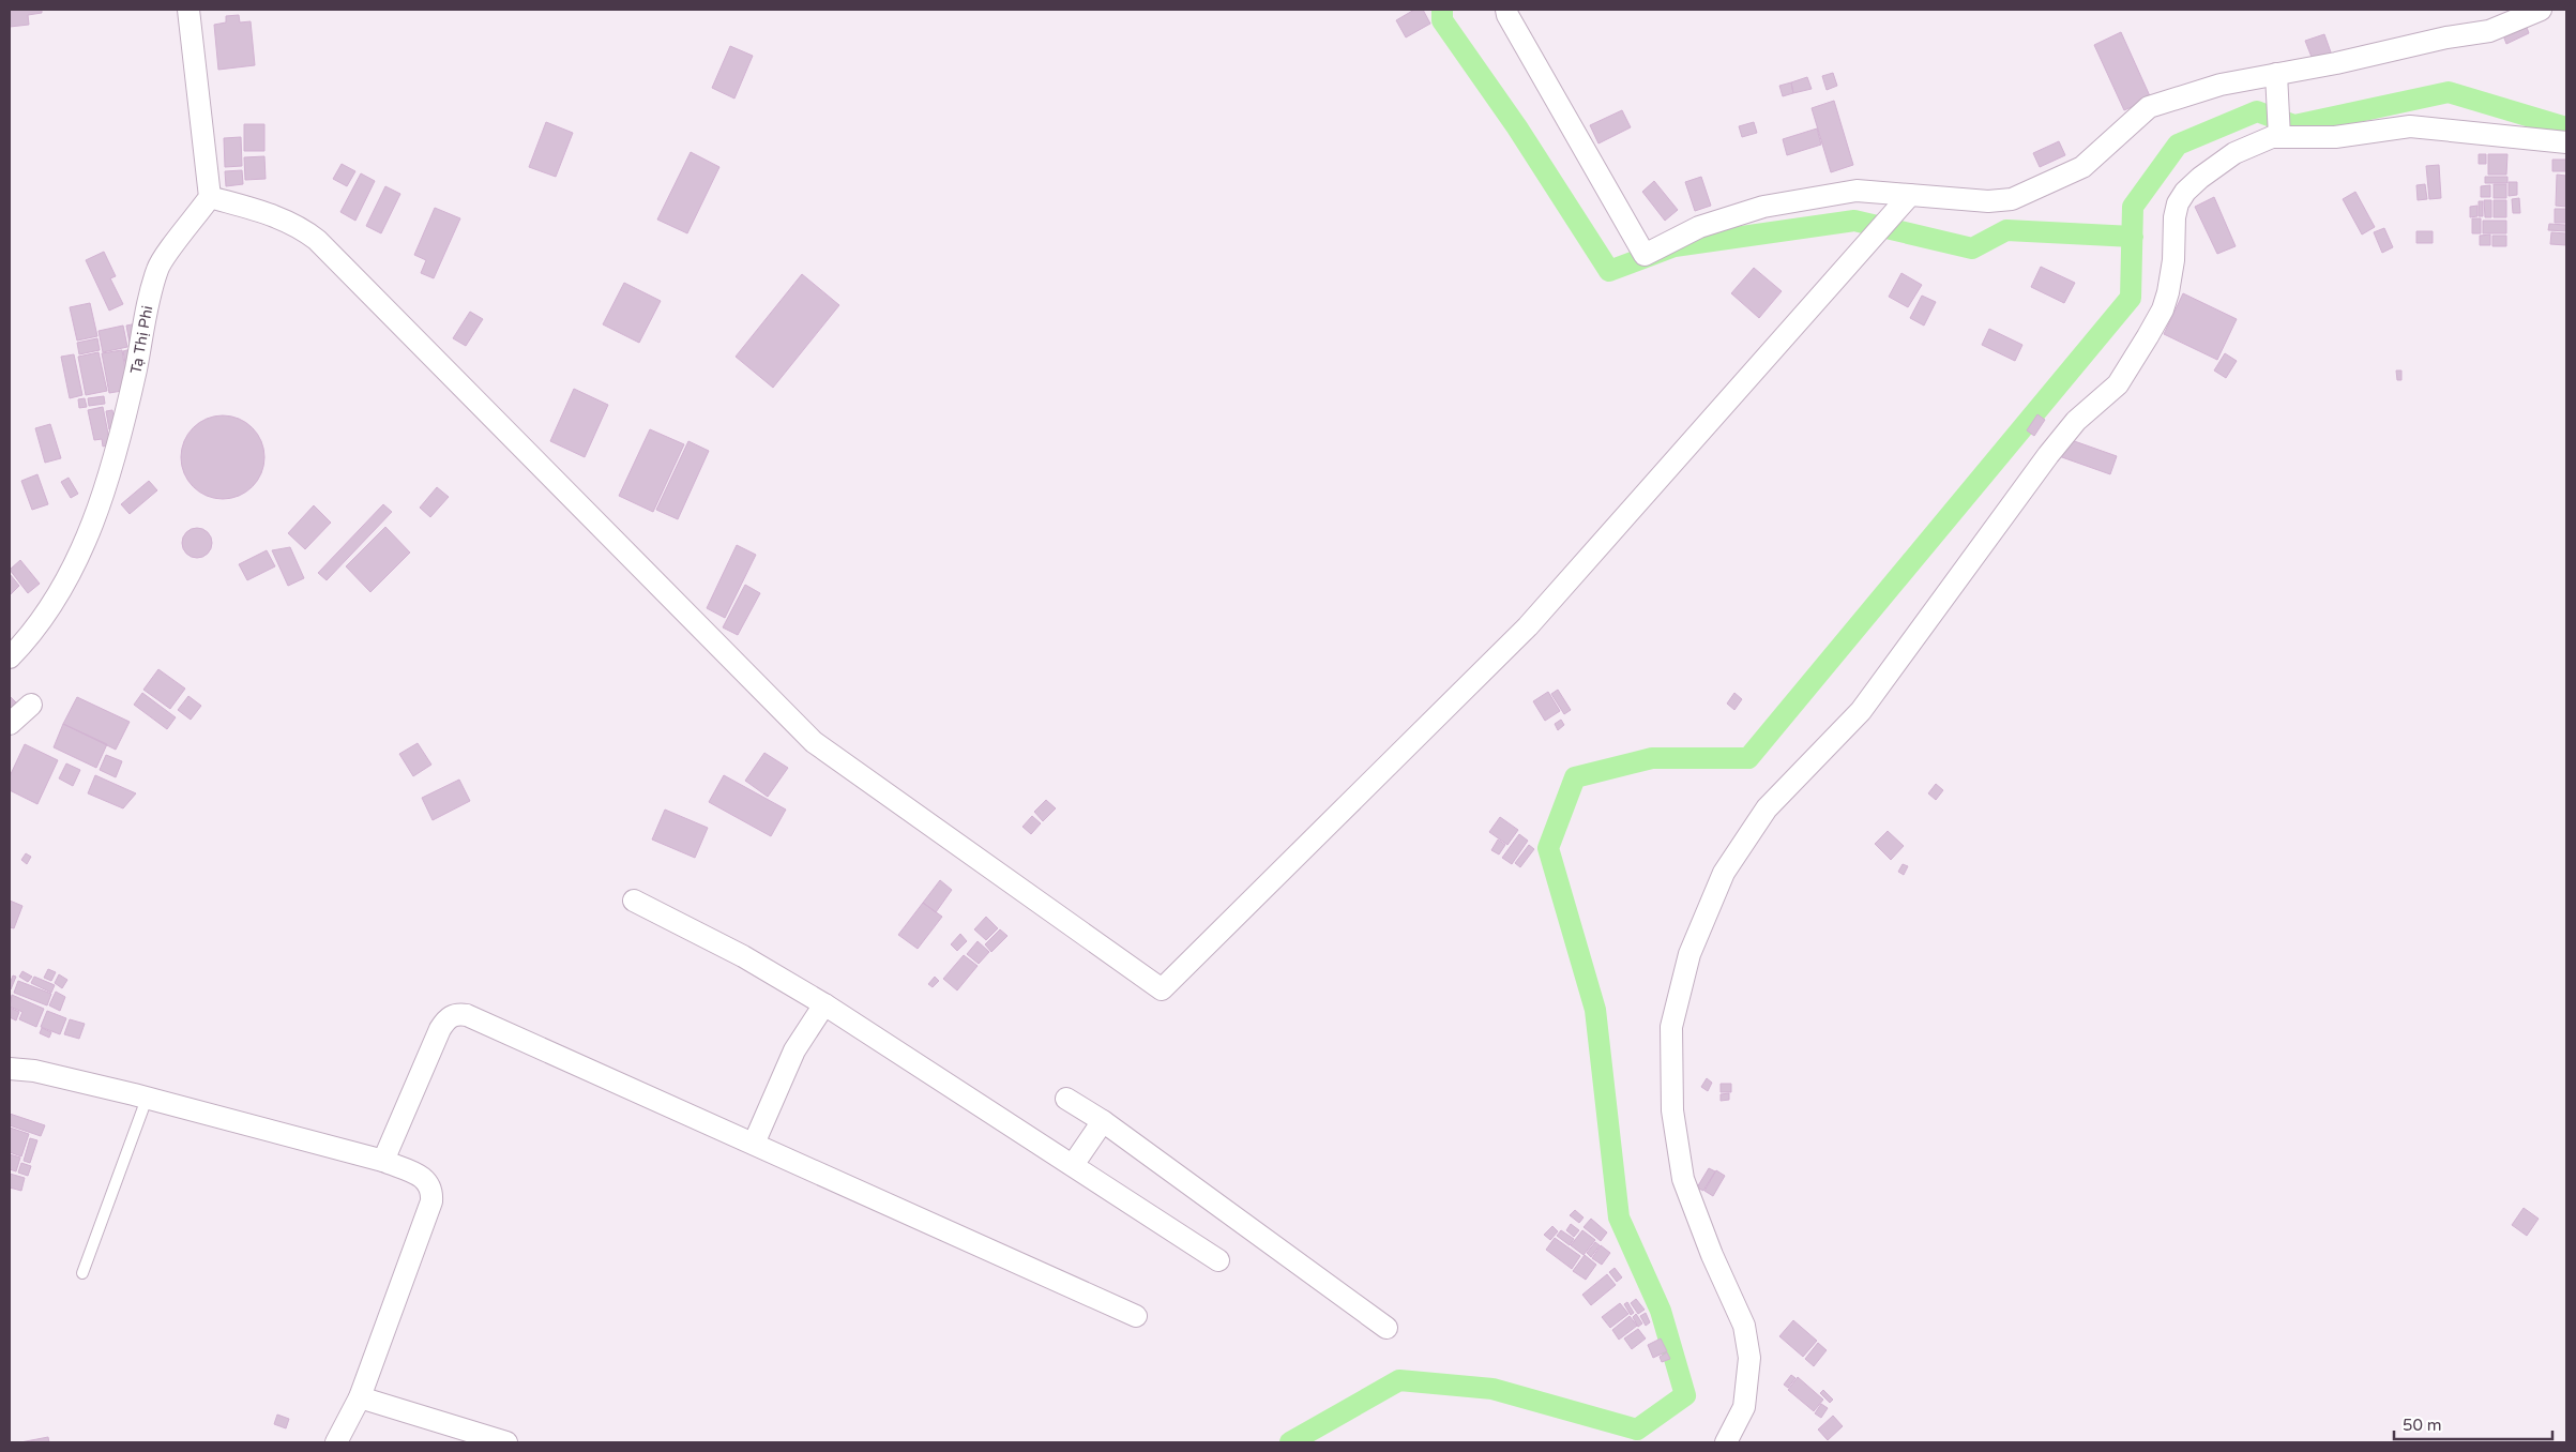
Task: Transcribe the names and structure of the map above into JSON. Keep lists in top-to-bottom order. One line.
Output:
{"streets":{"street":["Tạ Thị Phi"]},"scale_bar":"50 m"}
